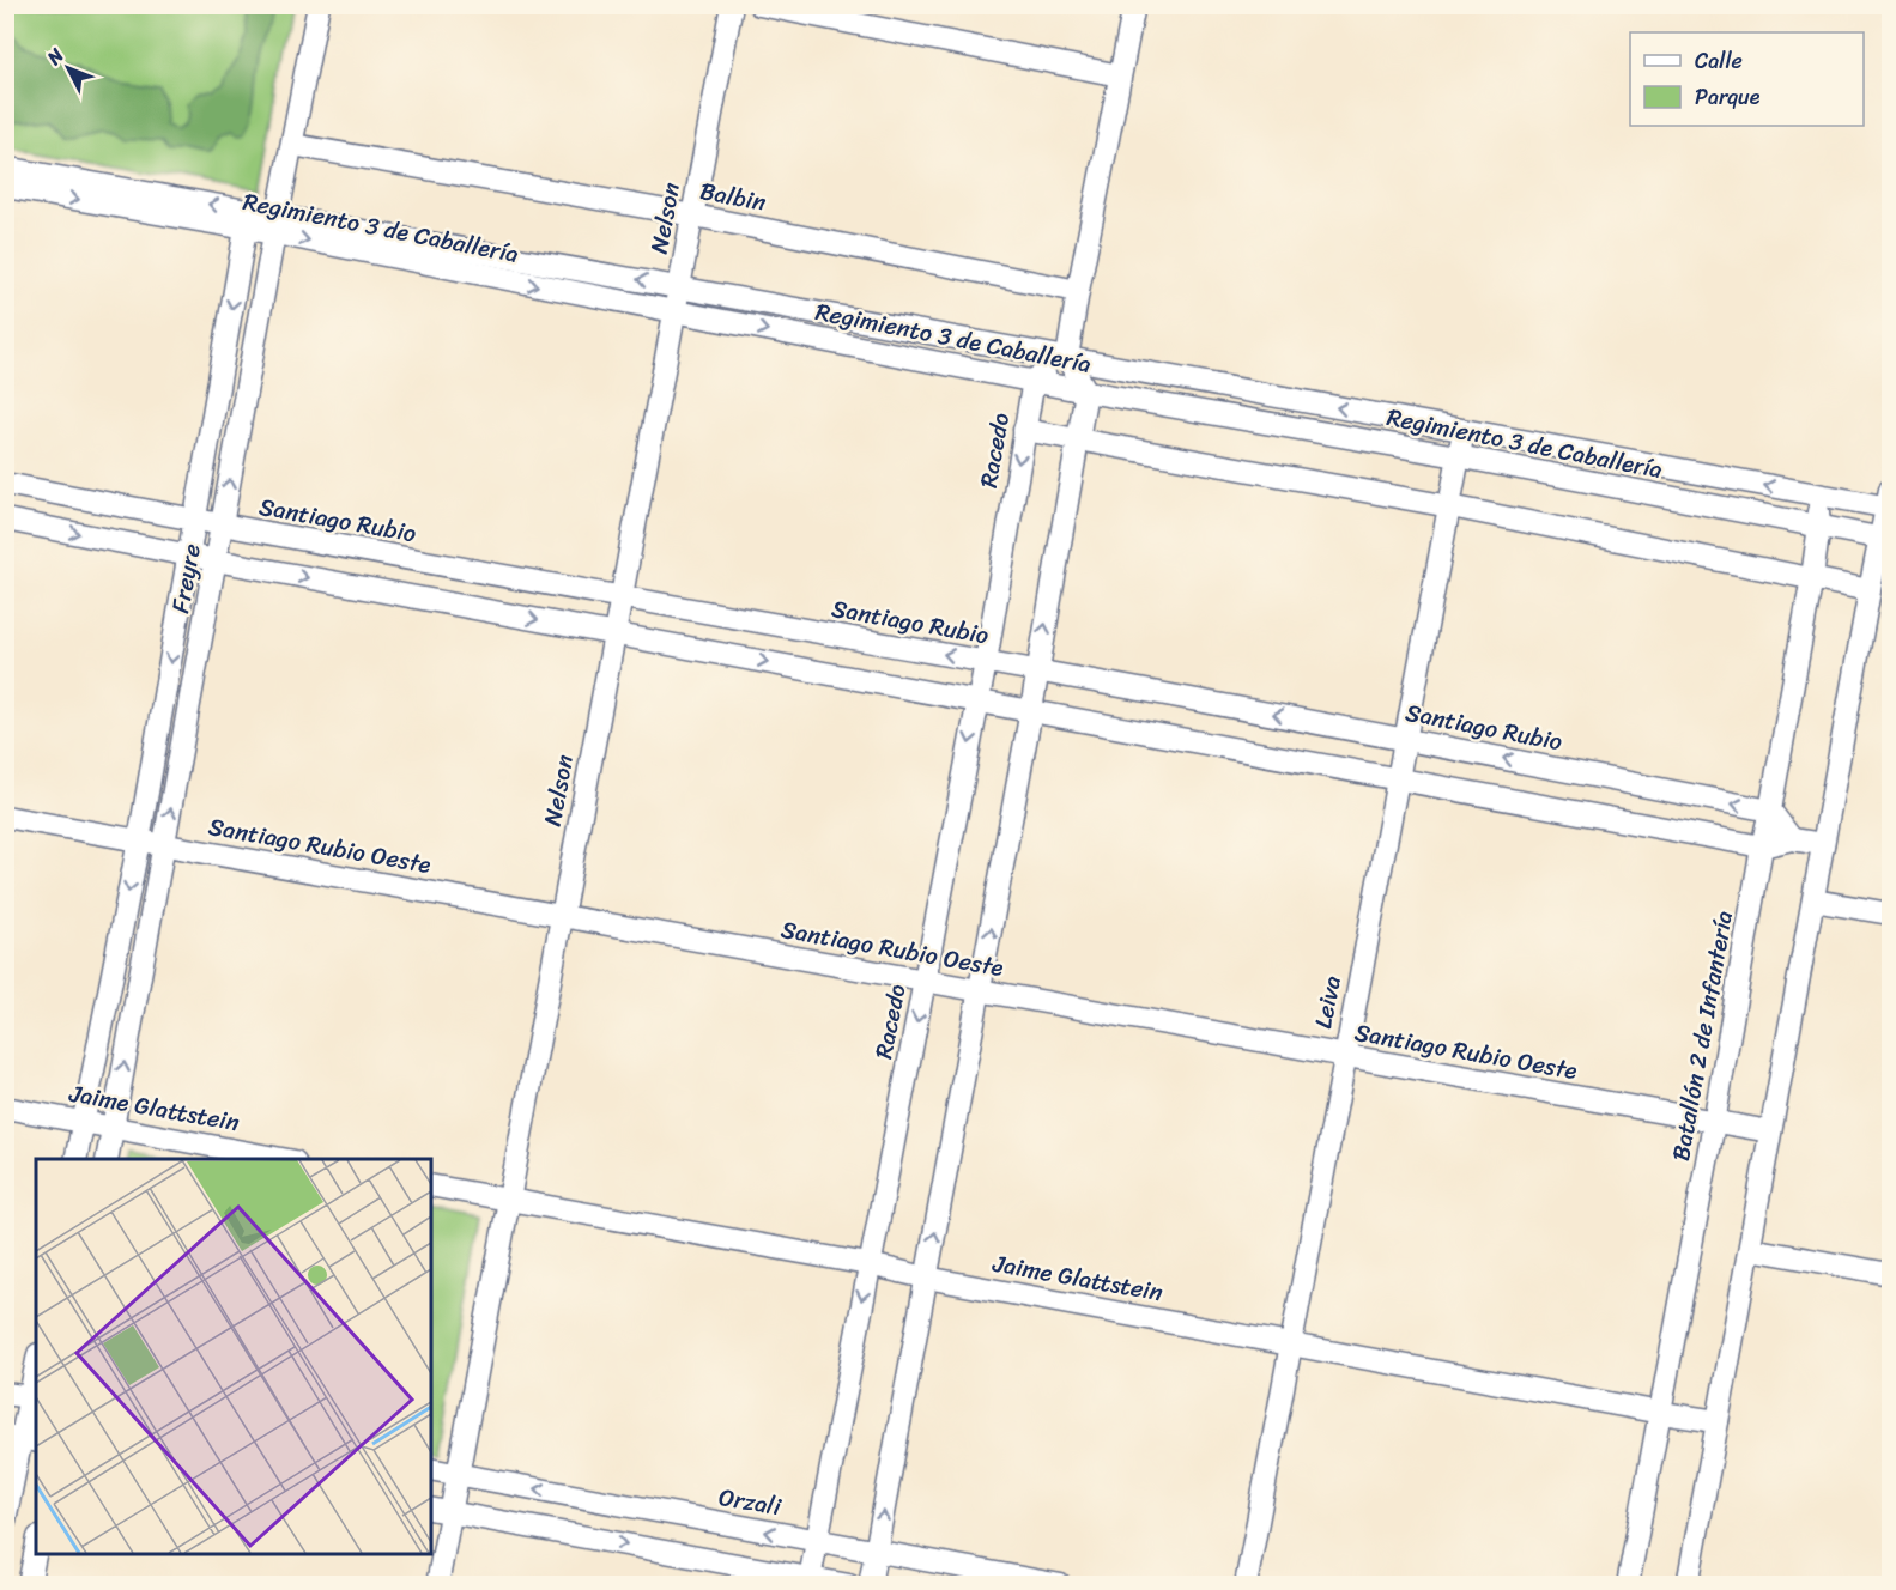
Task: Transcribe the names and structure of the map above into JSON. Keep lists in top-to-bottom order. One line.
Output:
{"streets":{"street":["Balbin","Nelson","Regimiento 3 de Caballería","Racedo","Santiago Rubio","Freyre","Santiago Rubio Oeste","Leiva","Batallón 2 de Infantería","Jaime Glattstein","Orzali"]},"crossings":[["Balbin","Nelson"],["Balbin","Freyre"],["Nelson","Regimiento 3 de Caballería"],["Nelson","Santiago Rubio"],["Nelson","Santiago Rubio Oeste"],["Nelson","Jaime Glattstein"],["Nelson","Orzali"],["Regimiento 3 de Caballería","Racedo"],["Regimiento 3 de Caballería","Freyre"],["Regimiento 3 de Caballería","Leiva"],["Regimiento 3 de Caballería","Batallón 2 de Infantería"],["Racedo","Santiago Rubio"],["Racedo","Santiago Rubio Oeste"],["Racedo","Jaime Glattstein"],["Racedo","Orzali"],["Santiago Rubio","Freyre"],["Santiago Rubio","Leiva"],["Santiago Rubio","Batallón 2 de Infantería"],["Freyre","Santiago Rubio Oeste"],["Freyre","Jaime Glattstein"],["Santiago Rubio Oeste","Leiva"],["Santiago Rubio Oeste","Batallón 2 de Infantería"],["Leiva","Jaime Glattstein"],["Batallón 2 de Infantería","Jaime Glattstein"]],"legend":["Calle","Parque"],"north":"top left"}
